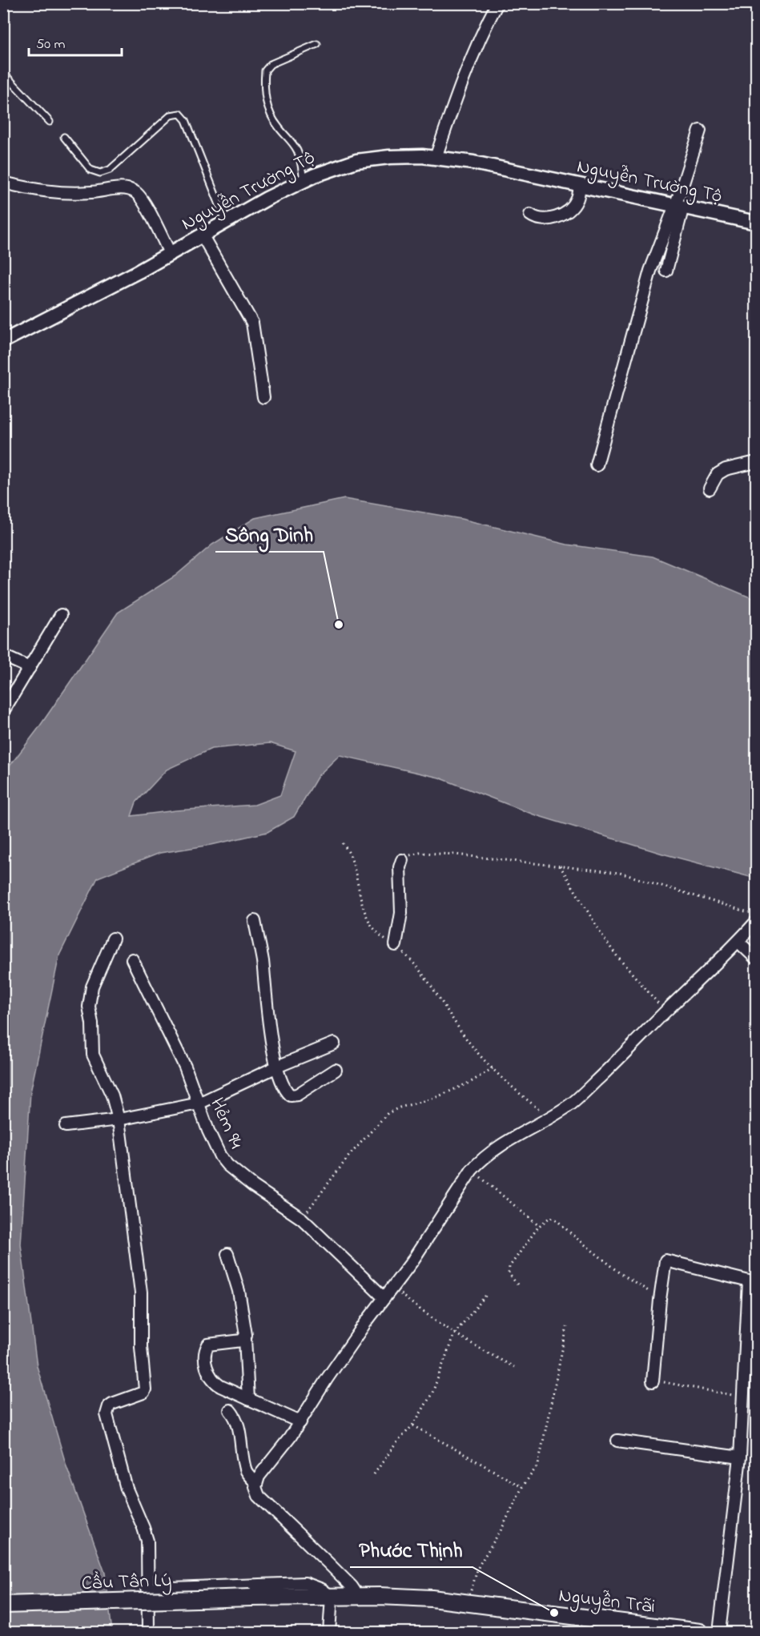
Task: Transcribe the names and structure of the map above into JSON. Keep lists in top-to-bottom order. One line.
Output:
{"streets":{"main road":["Cầu Tân Lý","Nguyễn Trãi"],"street":["Nguyễn Trường Tộ","Hẻm 94"]},"crossings":[["Cầu Tân Lý","Nguyễn Trãi"]],"places":["Sông Dinh","Phước Thịnh"],"scale_bar":"50 m"}
